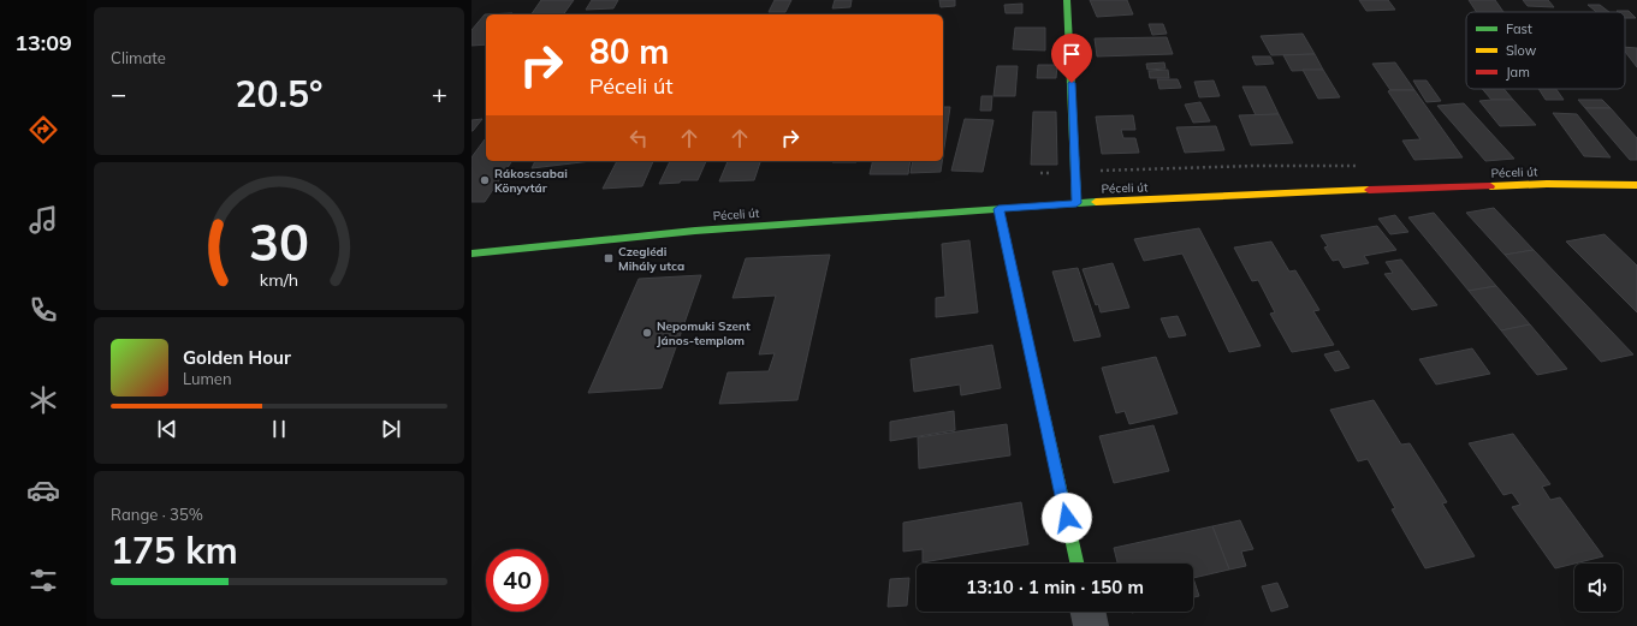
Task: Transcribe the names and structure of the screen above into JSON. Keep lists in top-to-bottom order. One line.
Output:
{"streets":{"main road":["Péceli út"]},"places":{"other":["Rákoscsabai Könyvtár","Nepomuki Szent János-templom"],"transit":["Czeglédi Mihály utca"]},"legend":["Fast","Slow","Jam"],"page":{"tabs":"13:09","tile":["Climate",["Range · 35%","175 km"]],"turn":["80 m","Péceli út"],"heat":["−","20.5°","+"],"song":["Golden Hour","Lumen"],"limit":"40","trip":"13:10 · 1 min · 150 m","gauge":["30","km/h"]}}
